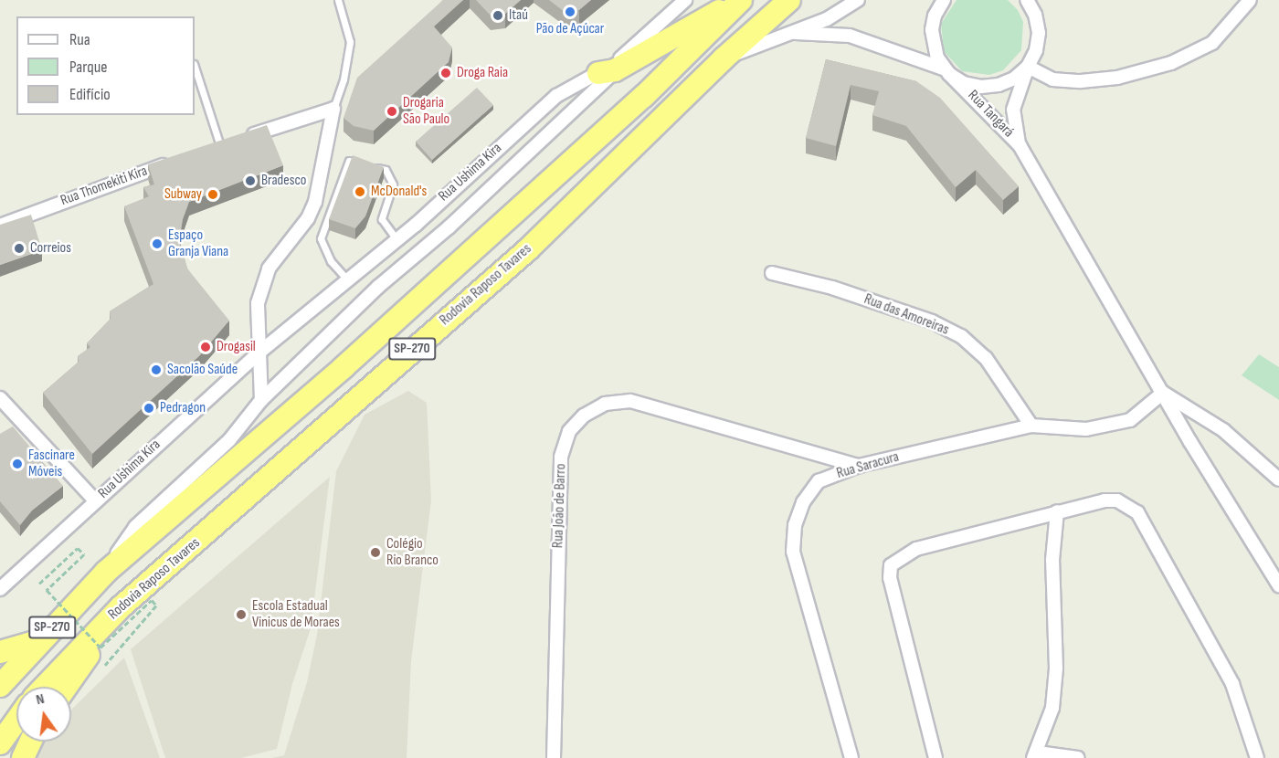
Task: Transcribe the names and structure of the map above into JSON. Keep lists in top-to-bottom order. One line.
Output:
{"streets":{"highway":["Rodovia Raposo Tavares","SP-270"],"street":["Rua Tangará","Rua Ushima Kira","Rua Thomekiti Kira","Rua das Amoreiras","Rua Saracura","Rua João de Barro"]},"crossings":[["Rua das Amoreiras","Rua Saracura"],["Rua Saracura","Rua João de Barro"]],"places":["Pão de Açúcar","Itaú","Droga Raia","Drogaria São Paulo","Bradesco","McDonald's","Subway","Espaço Granja Viana","Correios","Drogasil","Sacolão Saúde","Pedragon","Fascinare Móveis","Colégio Rio Branco","Escola Estadual Vinicus de Moraes"],"legend":["Rua","Parque","Edifício"],"north":"top"}
